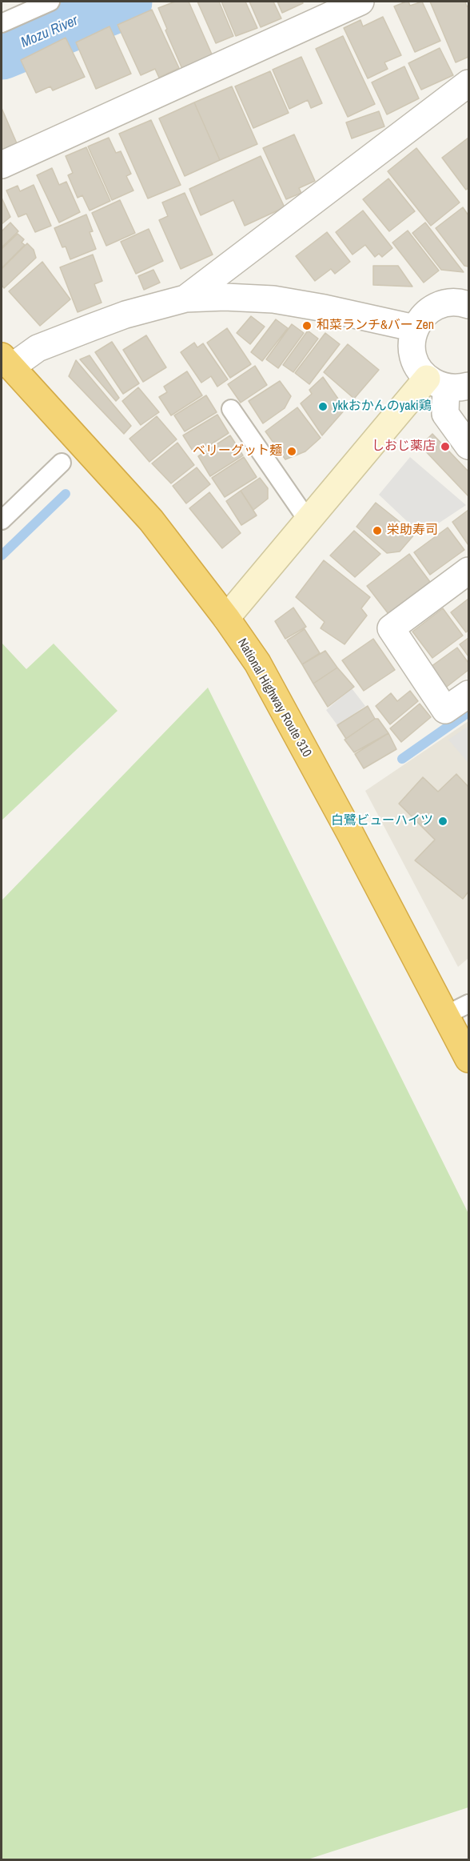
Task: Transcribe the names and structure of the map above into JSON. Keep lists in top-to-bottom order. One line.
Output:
{"streets":{"highway":["National Highway Route 310"]},"water":["Mozu River"],"places":["和菜ランチ&バー Zen","ykkおかんのyaki鶏","しおじ薬店","ベリーグット麺","栄助寿司","白鷺ビューハイツ"]}
